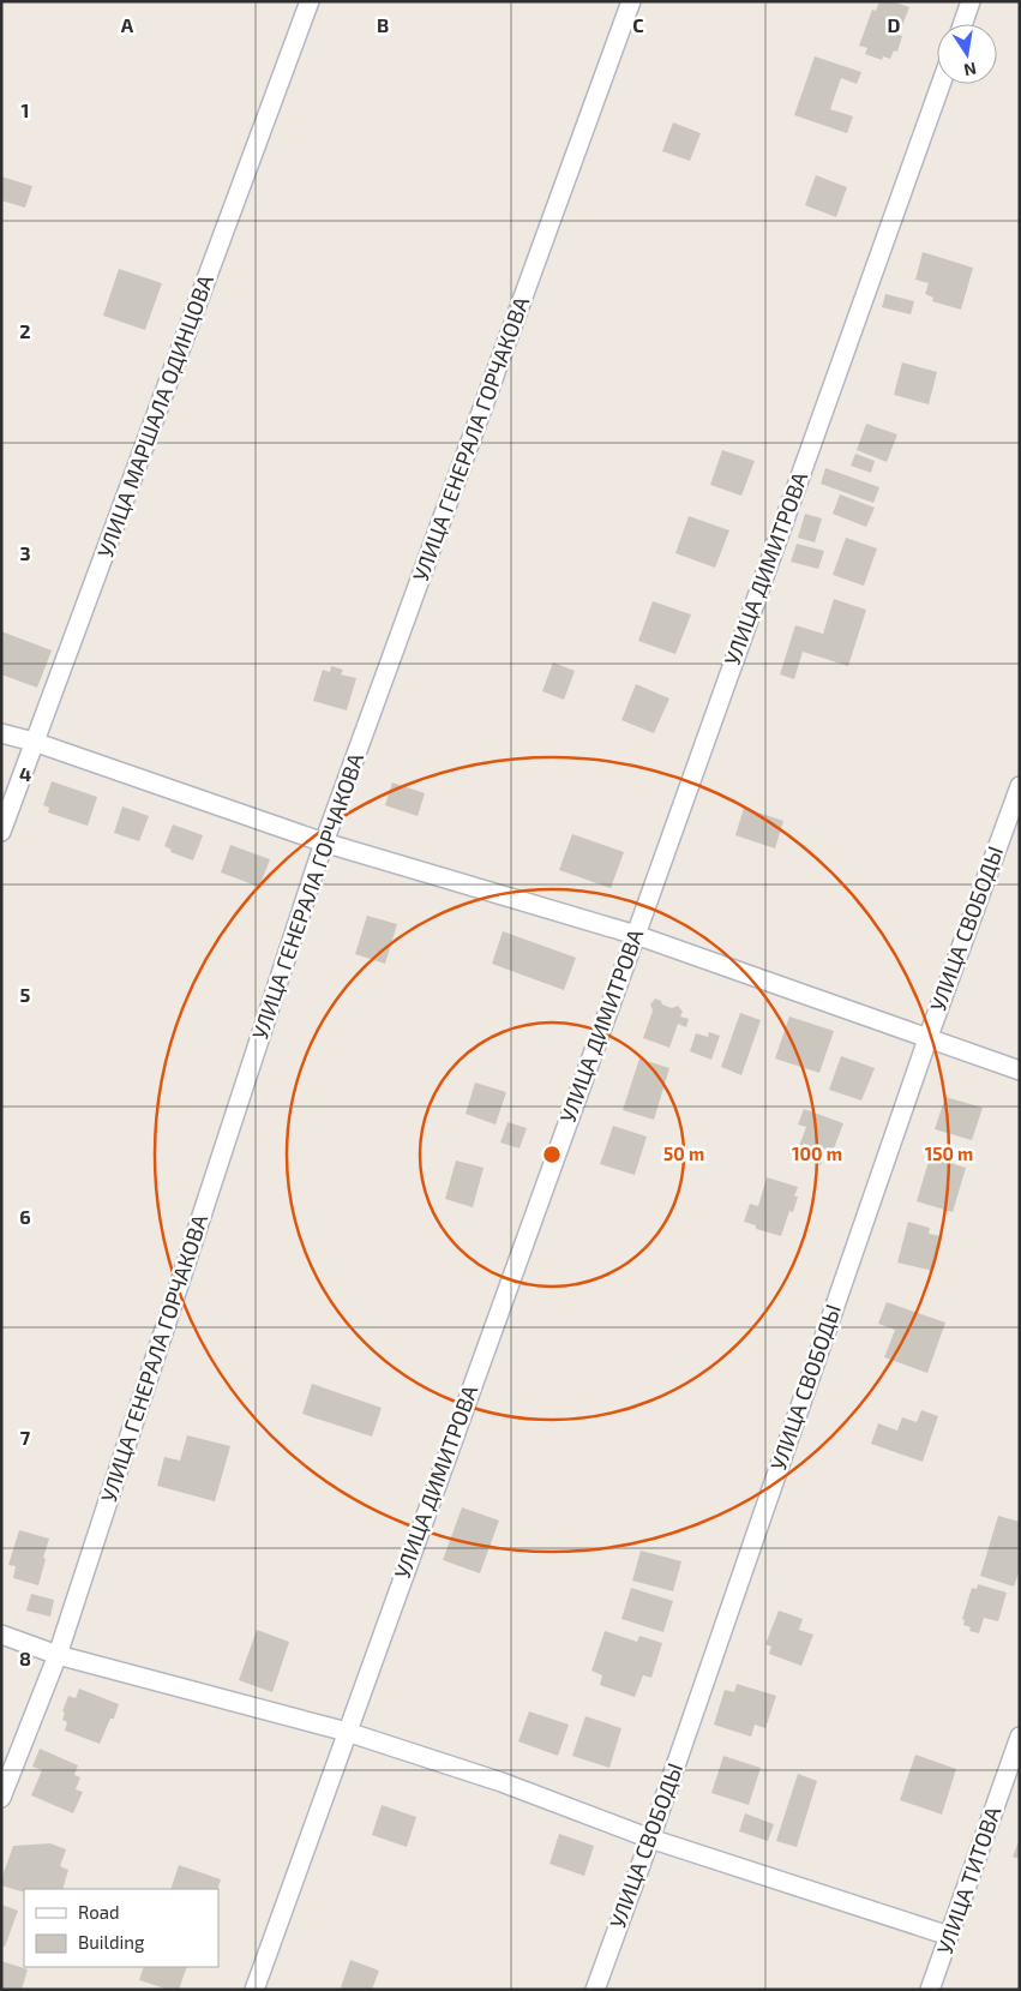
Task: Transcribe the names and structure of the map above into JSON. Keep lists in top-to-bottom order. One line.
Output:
{"streets":{"street":["УЛИЦА МАРШАЛА ОДИНЦОВА","УЛИЦА ГЕНЕРАЛА ГОРЧАКОВА","УЛИЦА ДИМИТРОВА","УЛИЦА СВОБОДЫ","УЛИЦА ТИТОВА"]},"legend":["Road","Building"],"north":"bottom","grid":{"columns":["A","B","C","D"],"rows":["1","2","3","4","5","6","7","8"]},"rings":["50 m","100 m","150 m"]}
